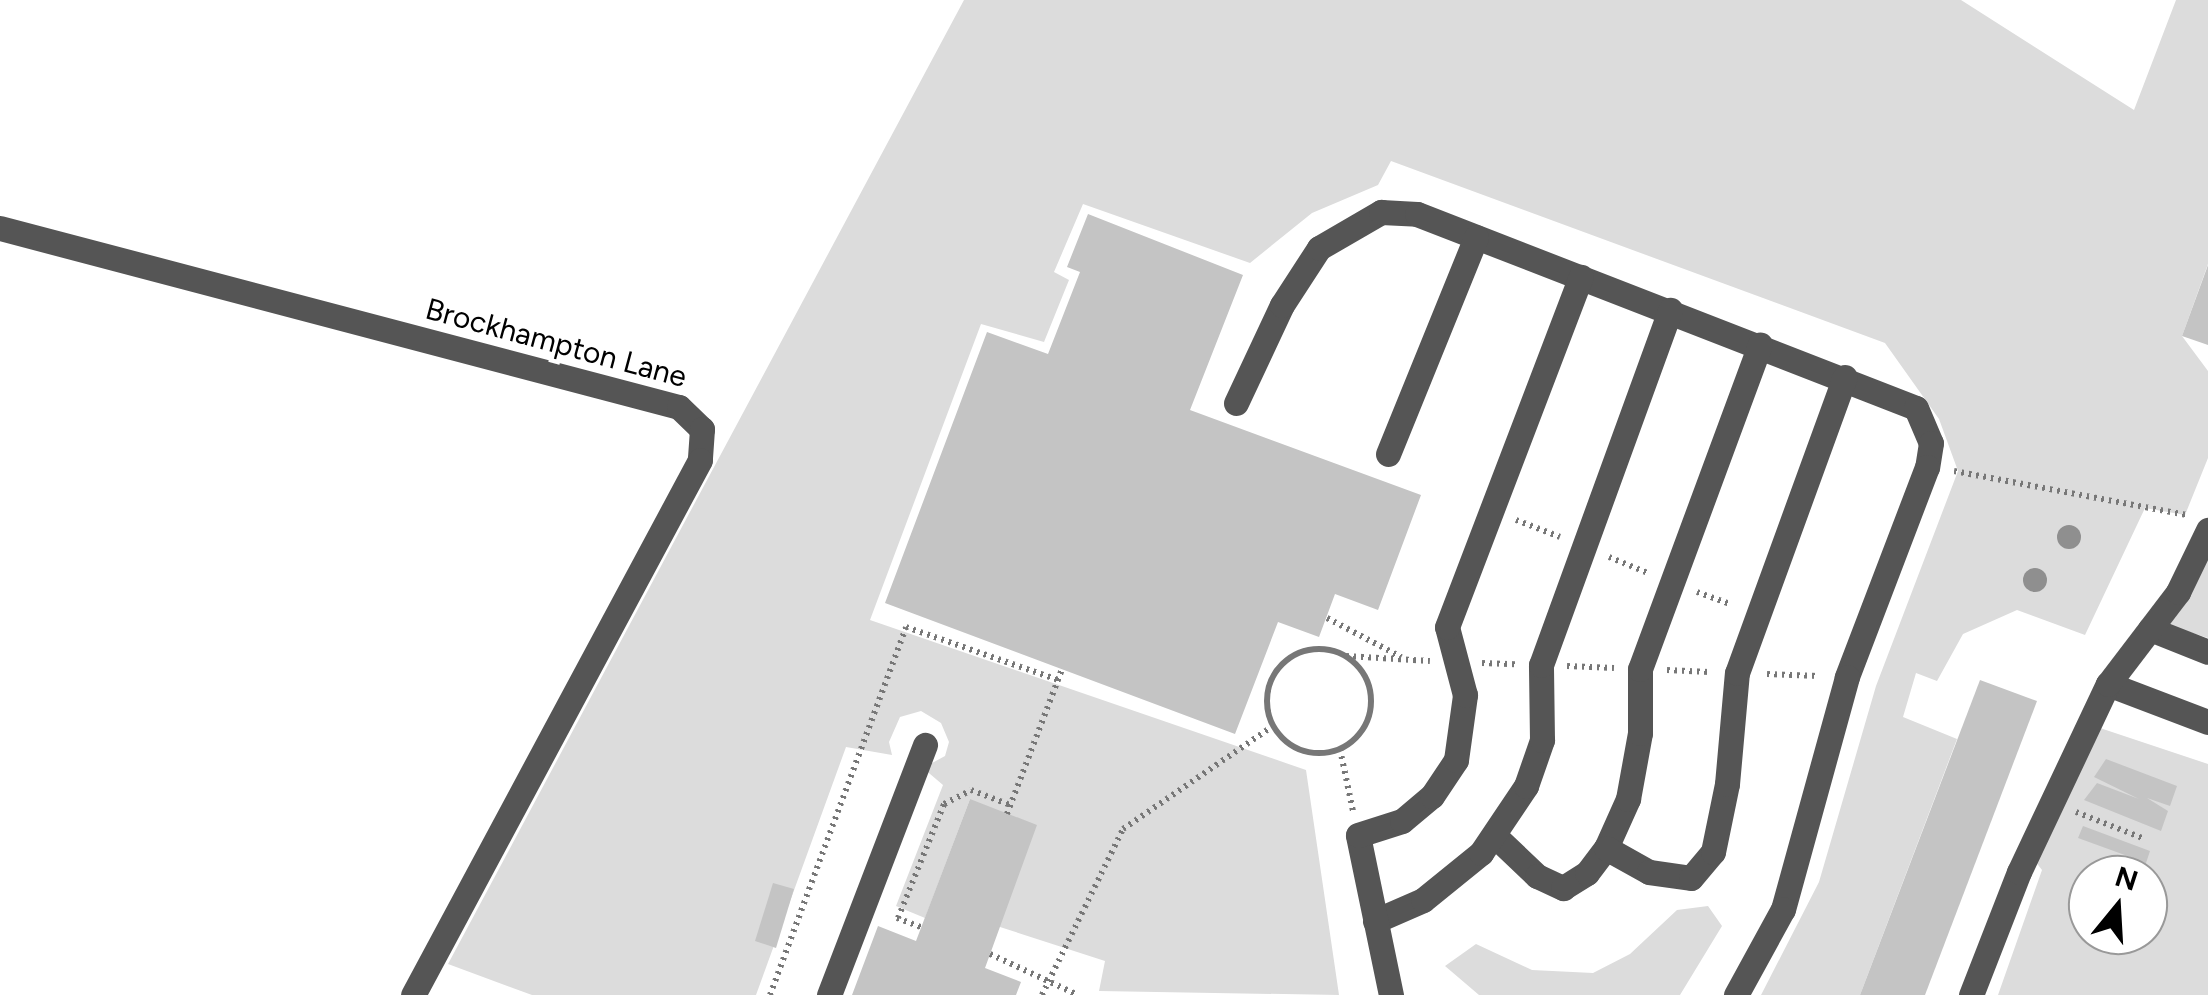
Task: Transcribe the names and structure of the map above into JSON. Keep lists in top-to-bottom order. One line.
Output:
{"streets":{"street":["Brockhampton Lane"]},"north":"top"}
